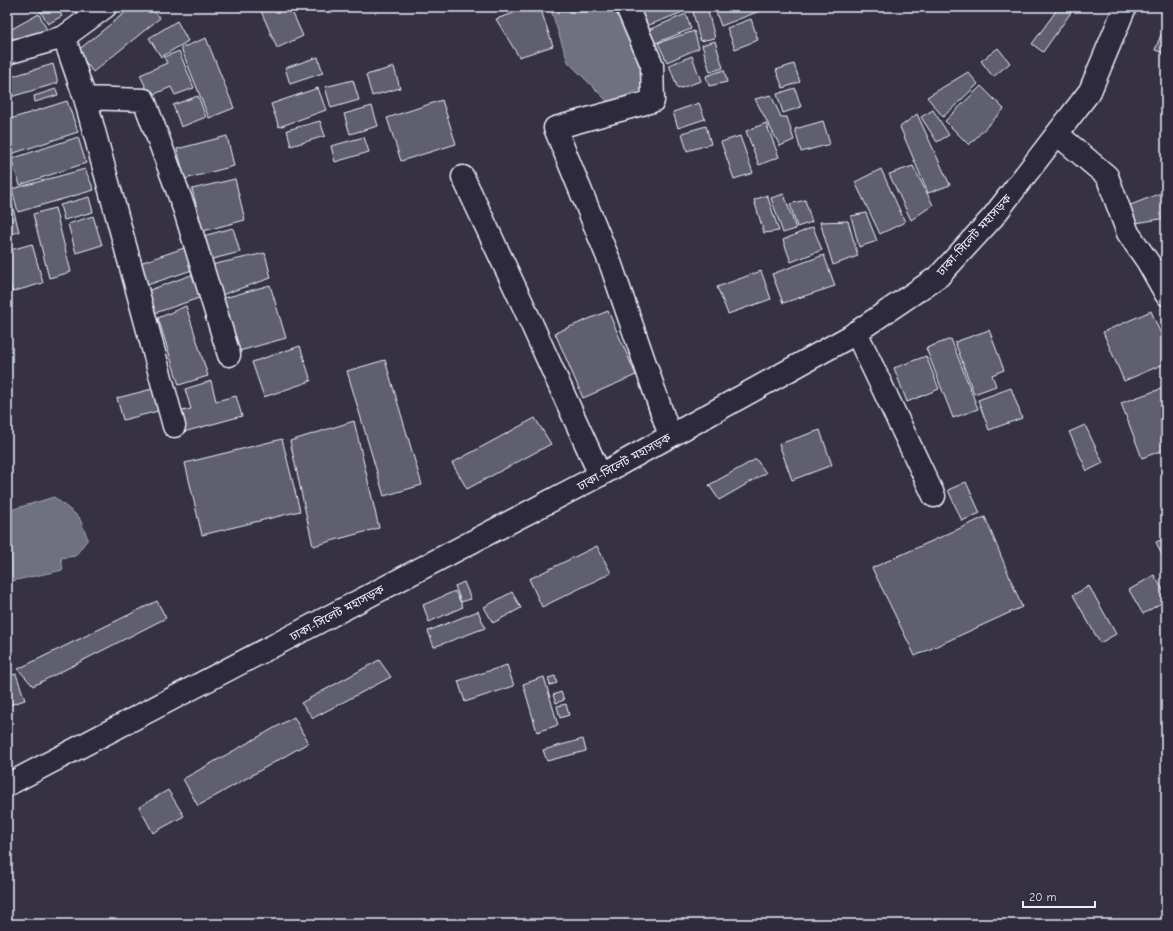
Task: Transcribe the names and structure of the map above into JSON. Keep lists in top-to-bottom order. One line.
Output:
{"streets":{"main road":["ঢাকা-সিলেট মহাসড়ক"]},"scale_bar":"20 m"}
